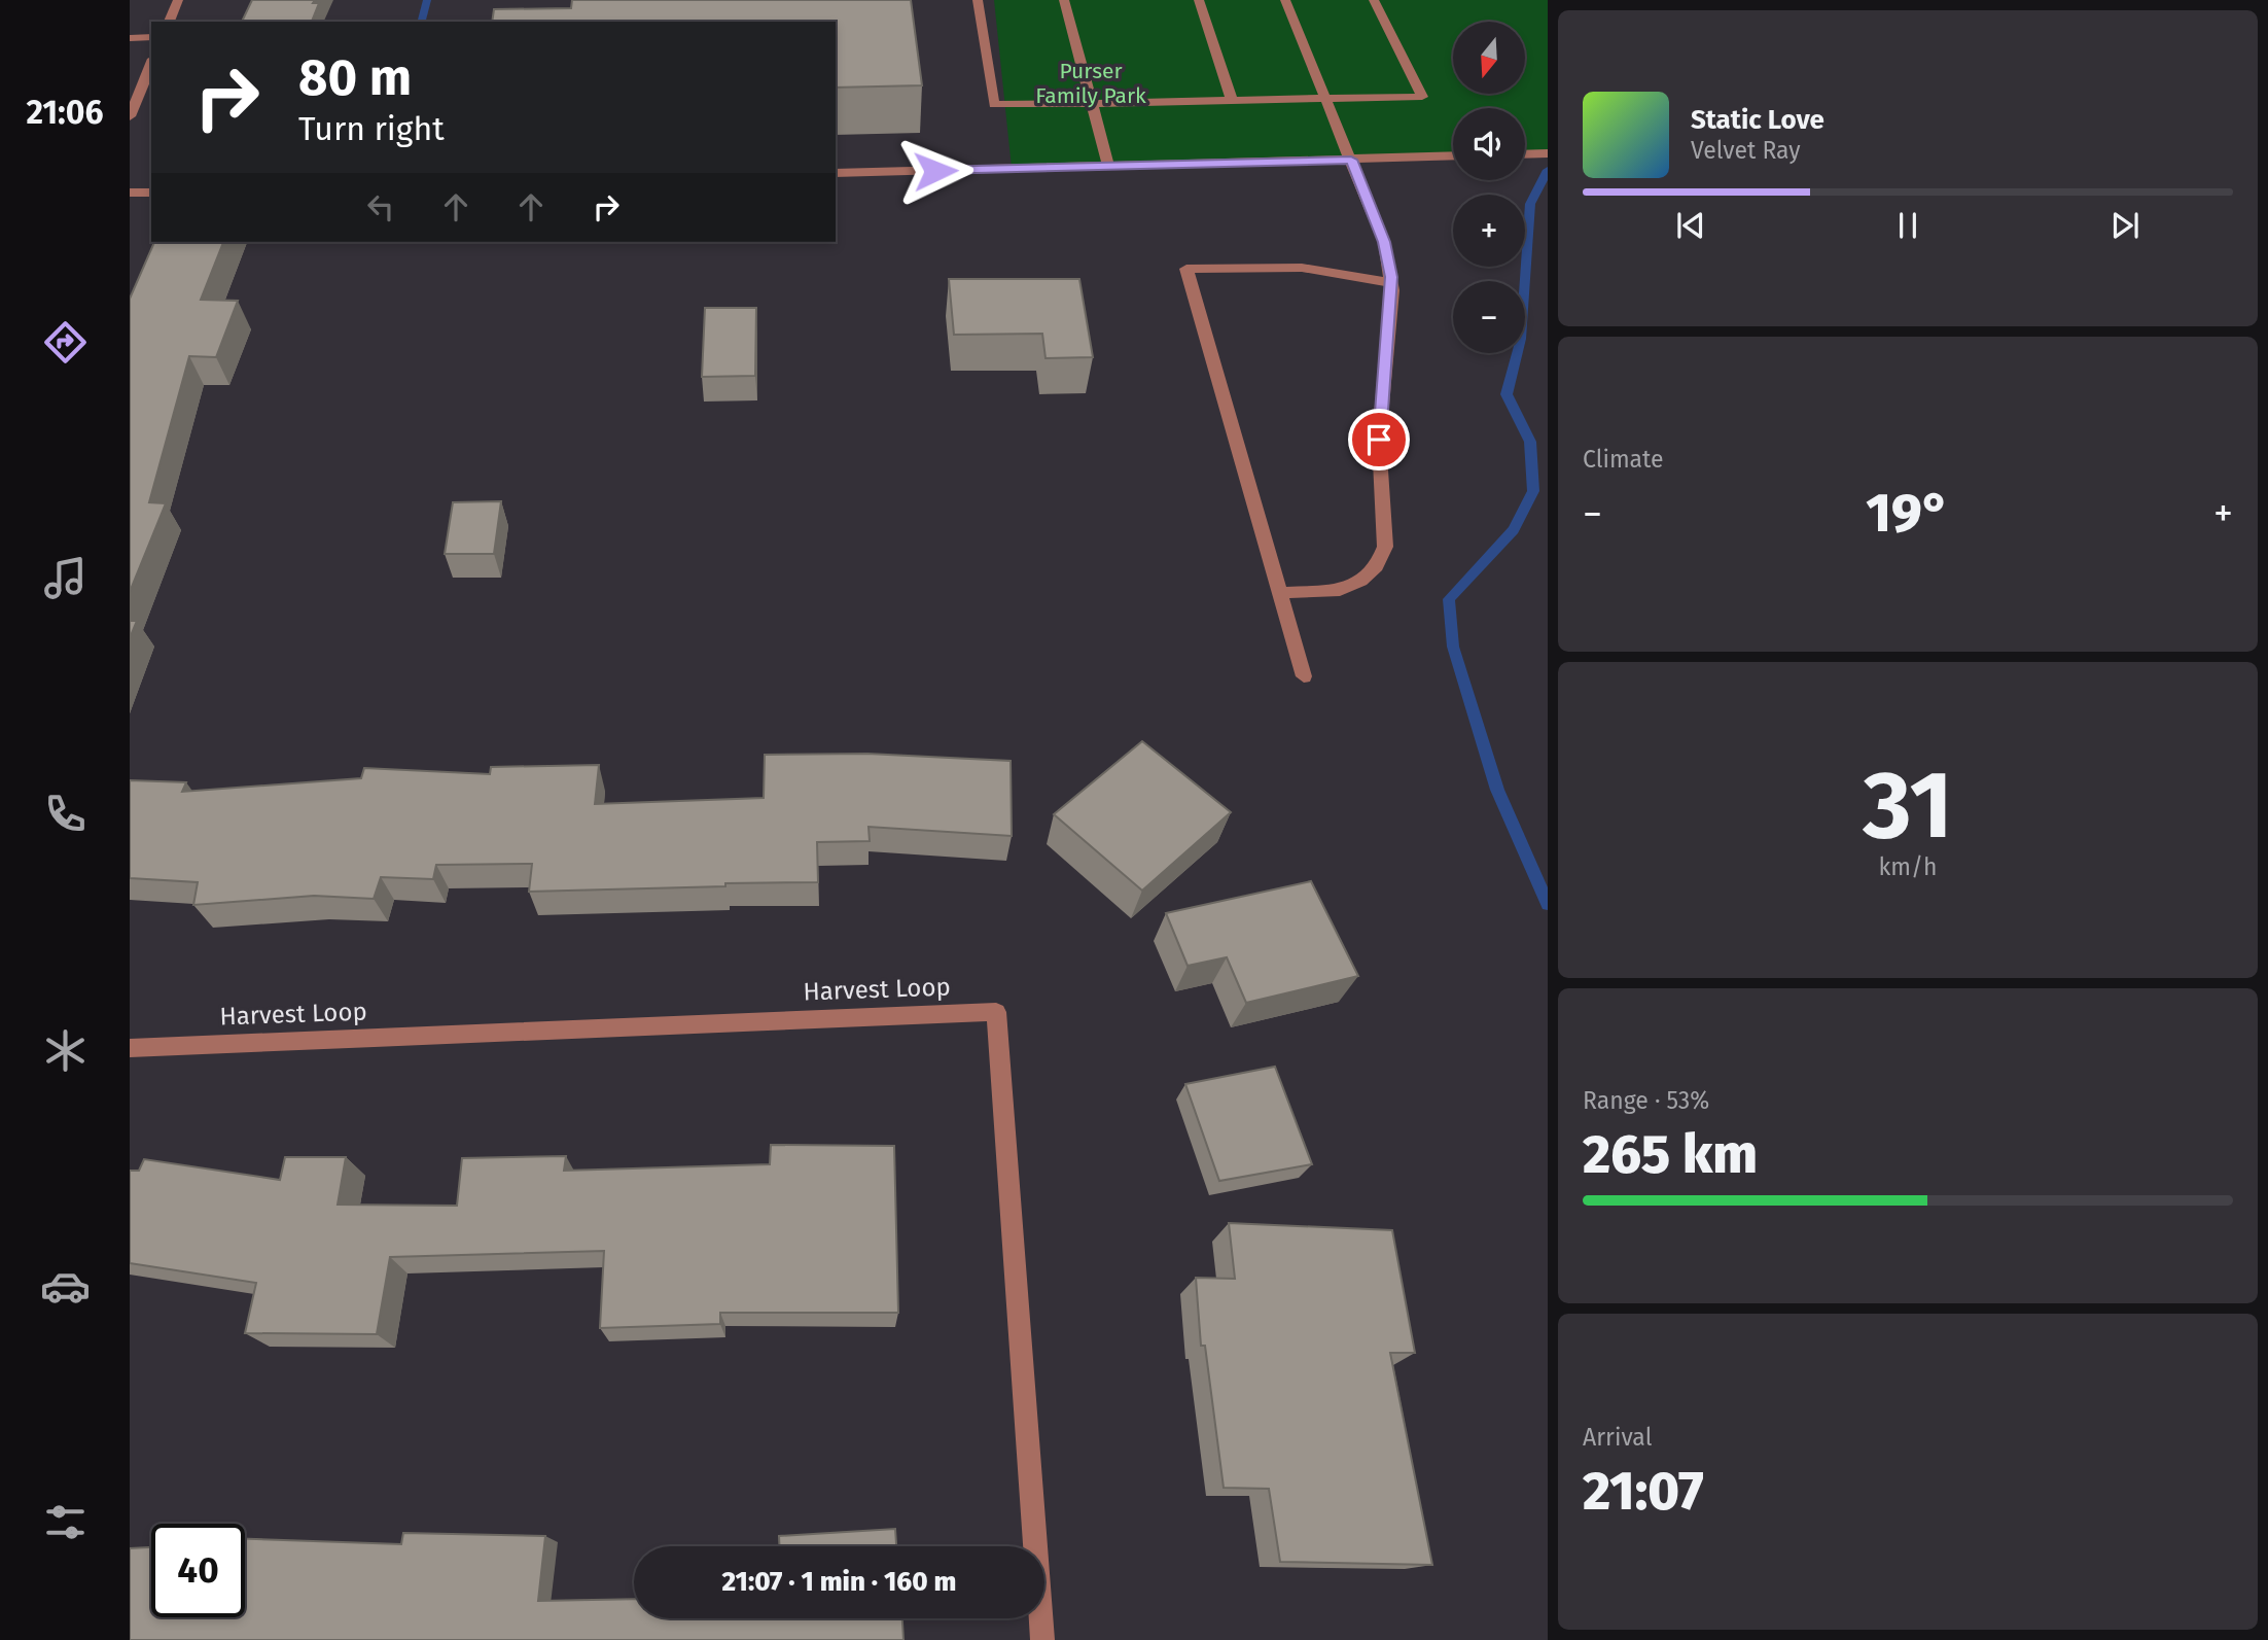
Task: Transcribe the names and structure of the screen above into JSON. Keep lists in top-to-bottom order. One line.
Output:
{"streets":{"street":["Harvest Loop"]},"parks":["Purser Family Park"],"north":"bottom","page":{"tabs":"21:06","map_buttons":["+","−"],"turn":["80 m","Turn right"],"song":["Static Love","Velvet Ray"],"tile":["Climate",["31","km/h"],["Range · 53%","265 km"],["Arrival","21:07"]],"heat":["−","19°","+"],"limit":"40","trip":"21:07 · 1 min · 160 m"}}
